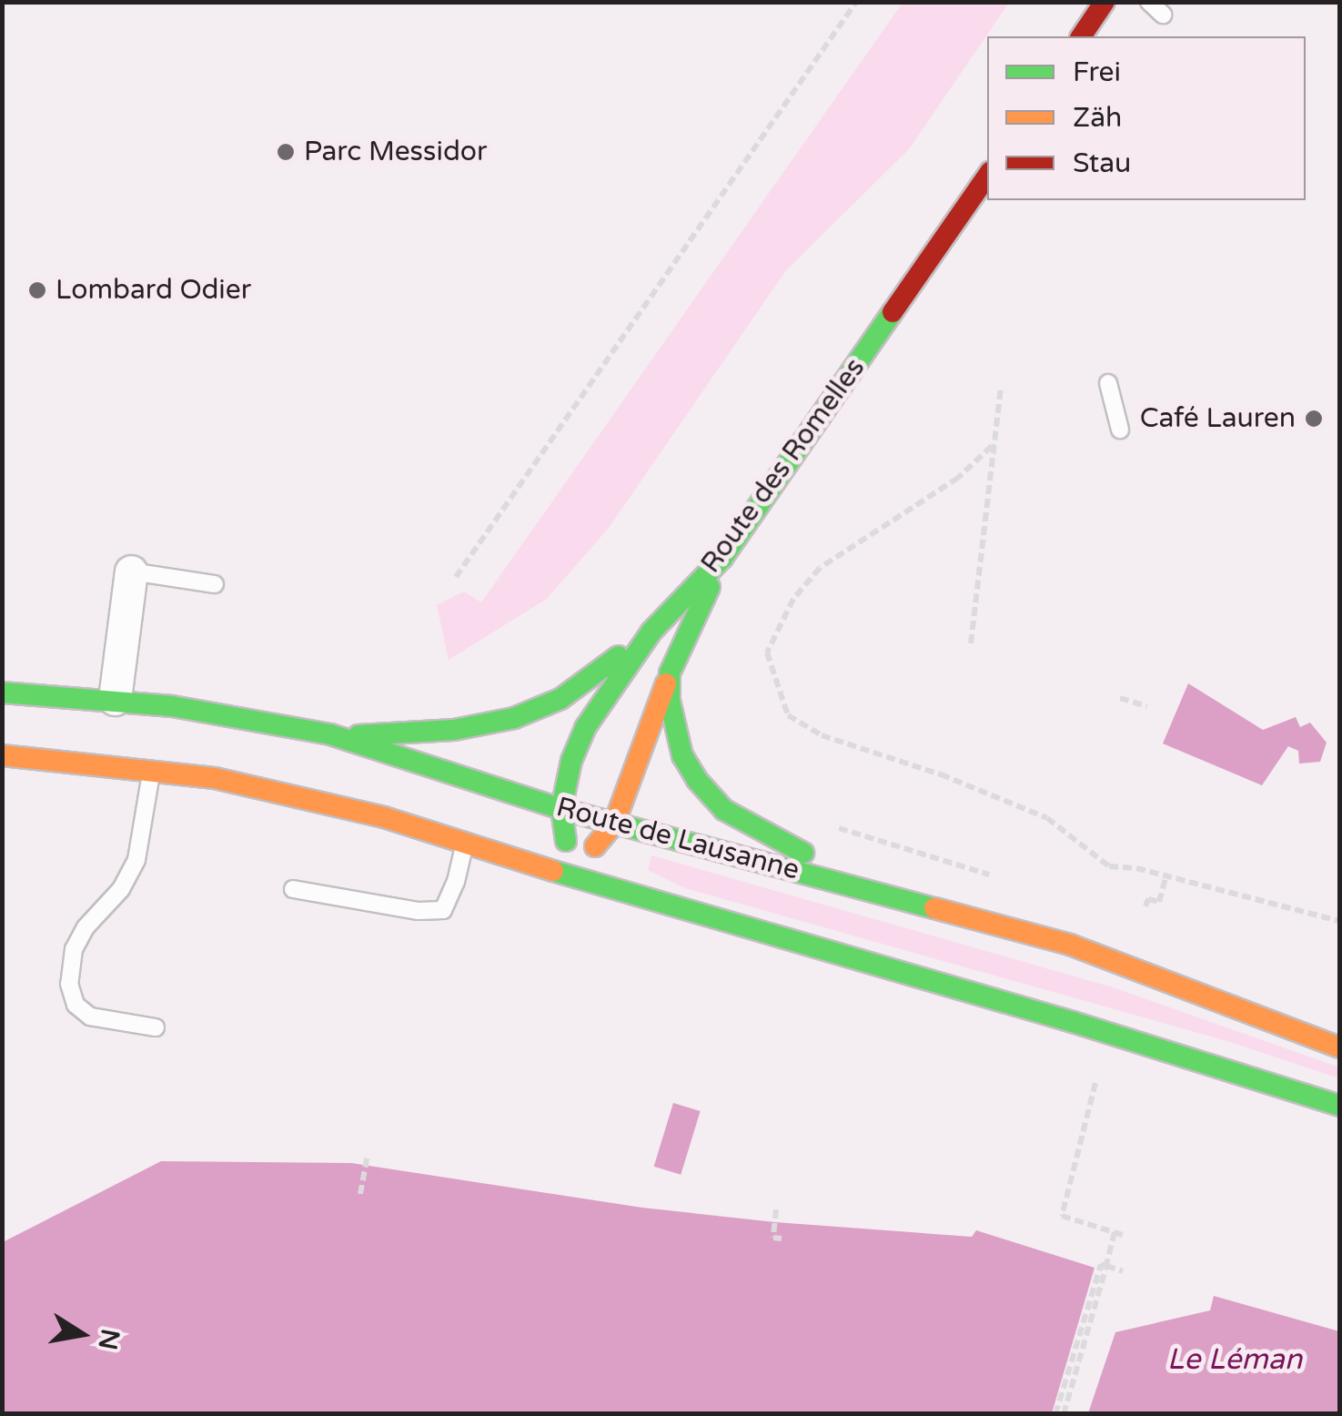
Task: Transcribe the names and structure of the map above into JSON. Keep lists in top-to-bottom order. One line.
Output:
{"streets":{"main road":["Route des Romelles","Route de Lausanne"]},"crossings":[["Route des Romelles","Route de Lausanne"]],"water":["Le Léman"],"places":["Parc Messidor","Lombard Odier","Café Lauren"],"legend":["Frei","Zäh","Stau"],"north":"right"}
